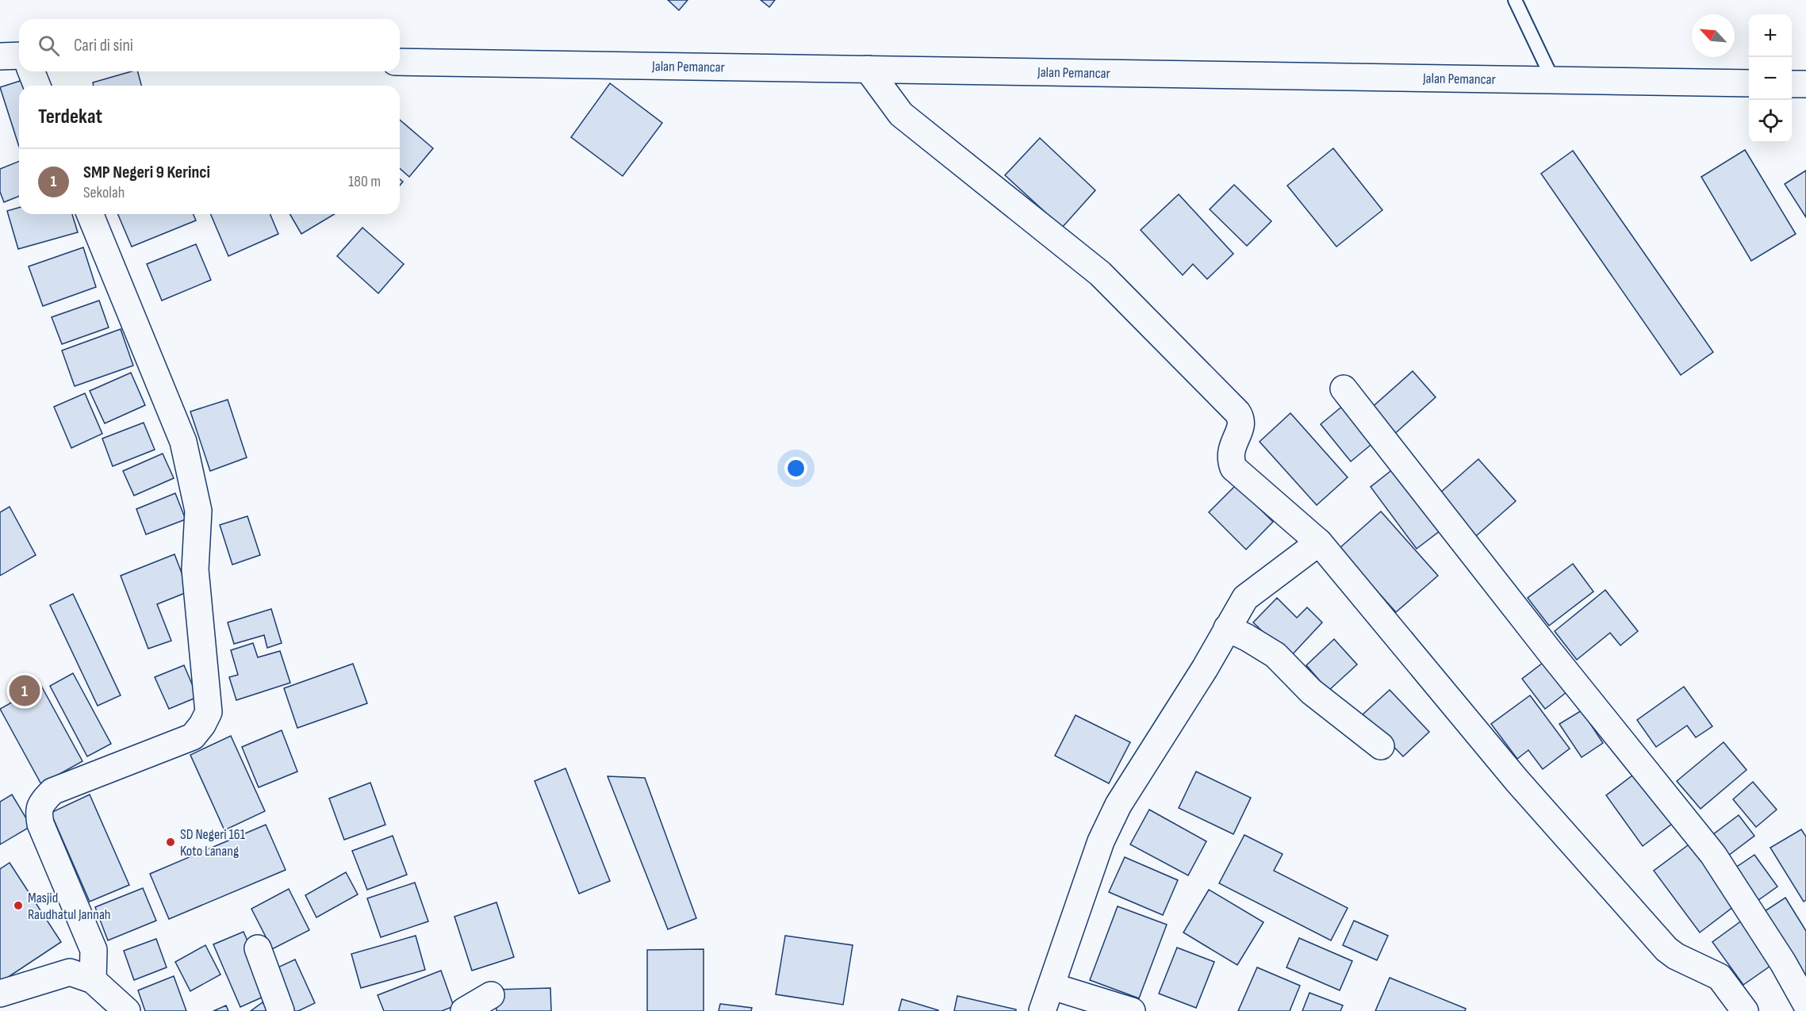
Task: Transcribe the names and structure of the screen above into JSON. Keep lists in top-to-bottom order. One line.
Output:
{"streets":{"street":["Jalan Pemancar"]},"places":["SD Negeri 161 Koto Lanang","Masjid Raudhatul Jannah"],"north":"top left","page":{"map_buttons":["+","−"],"search":"Cari di sini","heading":"Terdekat","list":[{"mark":"1","name":"SMP Negeri 9 Kerinci","note":"Sekolah","value":"180 m"}],"pins":"1"}}
